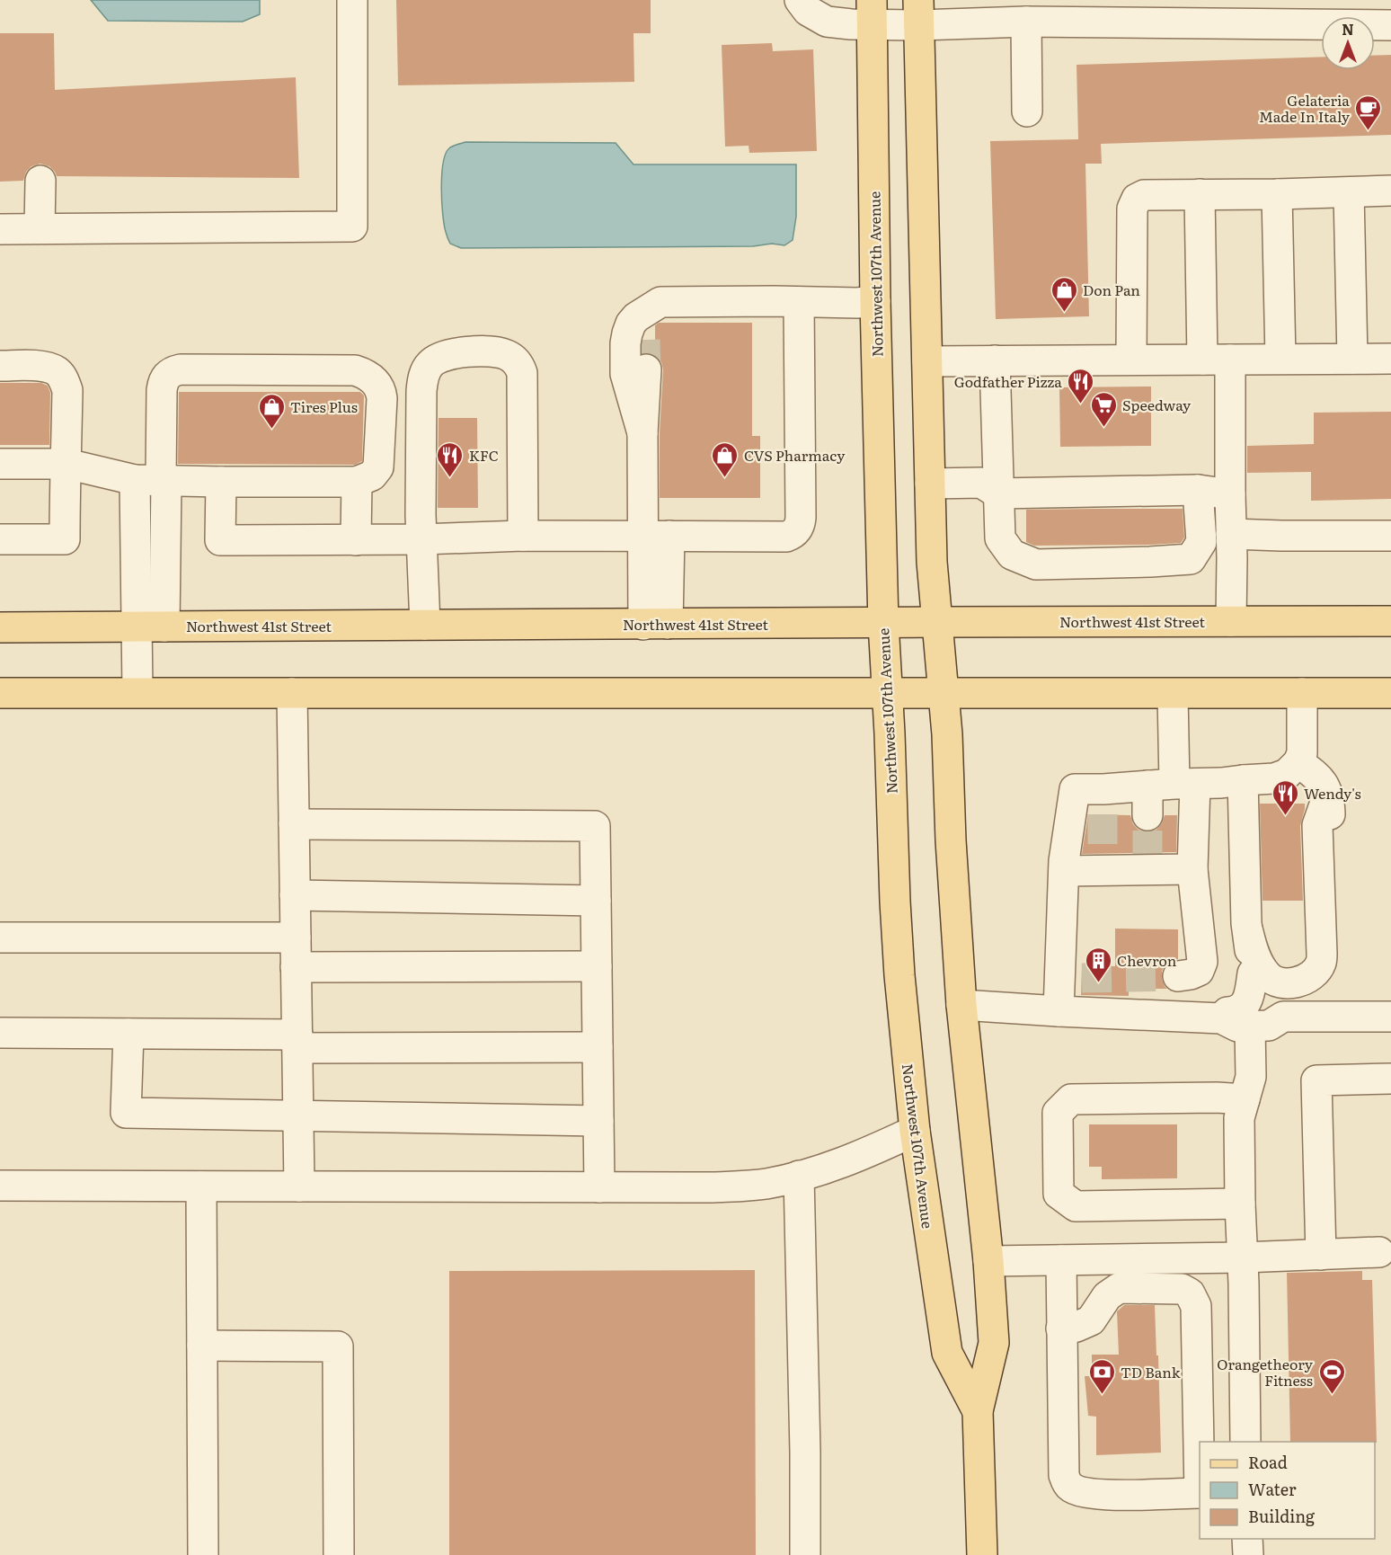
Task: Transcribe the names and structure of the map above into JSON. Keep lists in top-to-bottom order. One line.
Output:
{"streets":{"main road":["Northwest 107th Avenue","Northwest 41st Street"]},"crossings":[["Northwest 107th Avenue","Northwest 41st Street"]],"places":{"cafe":["Gelateria Made In Italy"],"shop":["Don Pan","Tires Plus","CVS Pharmacy"],"restaurant":["Godfather Pizza","KFC","Wendy's"],"supermarket":["Speedway"],"building":["Chevron"],"bank":["TD Bank"],"sports":["Orangetheory Fitness"]},"legend":["Road","Water","Building"],"north":"top"}
